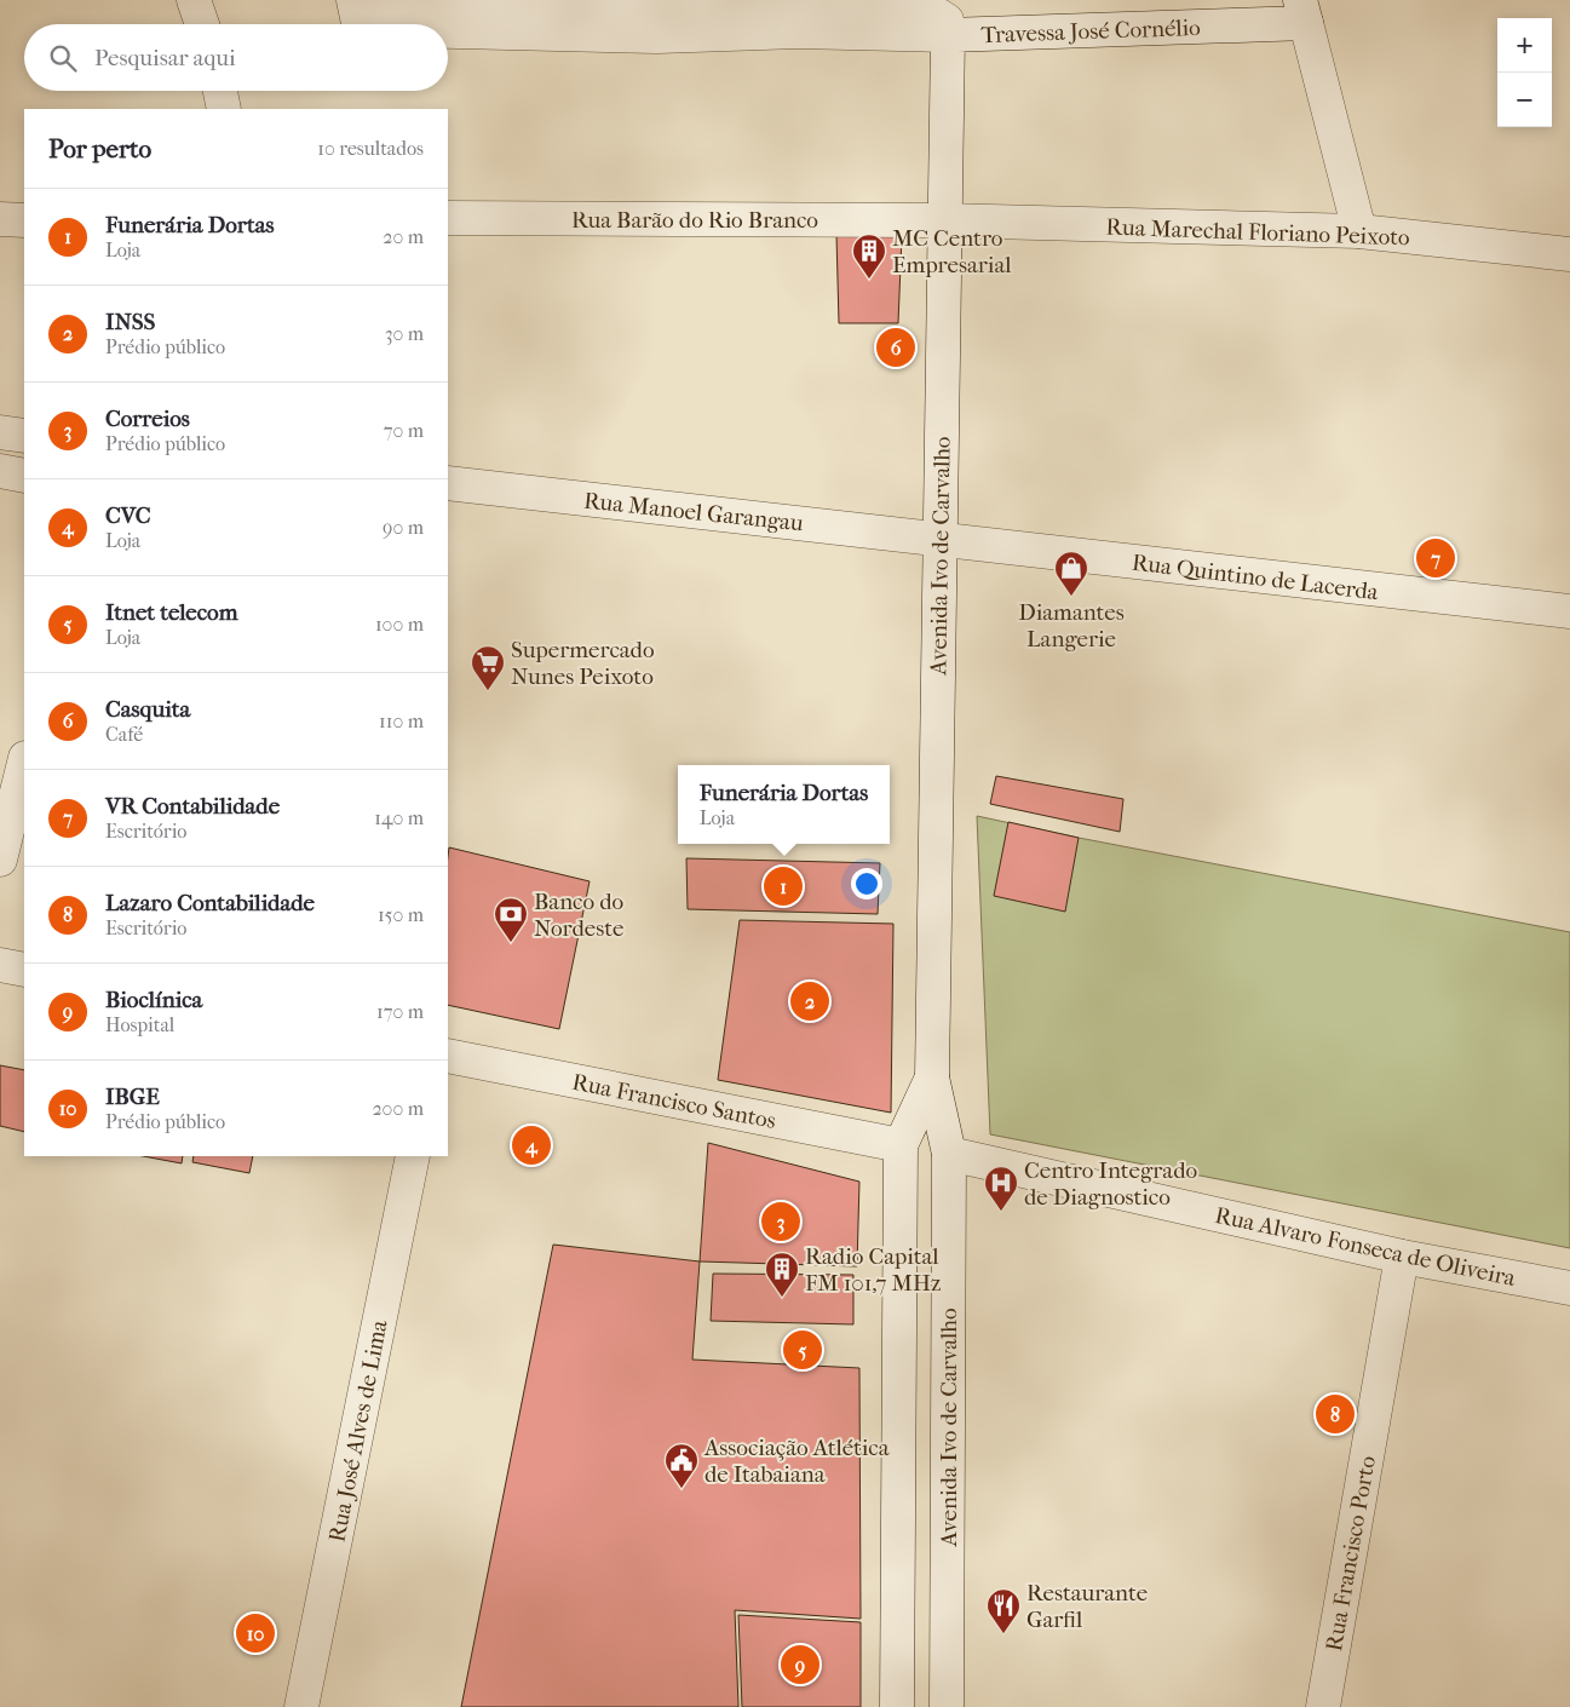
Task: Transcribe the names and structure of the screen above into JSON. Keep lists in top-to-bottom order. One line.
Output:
{"streets":{"street":["Travessa José Cornélio","Rua Barão do Rio Branco","Rua Marechal Floriano Peixoto","Rua Manoel Garangau","Avenida Ivo de Carvalho","Rua Quintino de Lacerda","Rua Francisco Santos","Rua Alvaro Fonseca de Oliveira","Rua José Alves de Lima","Rua Francisco Porto"]},"crossings":[["Travessa José Cornélio","Avenida Ivo de Carvalho"],["Rua Barão do Rio Branco","Rua Marechal Floriano Peixoto"],["Rua Barão do Rio Branco","Avenida Ivo de Carvalho"],["Rua Marechal Floriano Peixoto","Avenida Ivo de Carvalho"],["Rua Manoel Garangau","Avenida Ivo de Carvalho"],["Rua Manoel Garangau","Rua Quintino de Lacerda"],["Avenida Ivo de Carvalho","Rua Quintino de Lacerda"],["Avenida Ivo de Carvalho","Rua Francisco Santos"],["Avenida Ivo de Carvalho","Rua Alvaro Fonseca de Oliveira"],["Rua Francisco Santos","Rua Alvaro Fonseca de Oliveira"],["Rua Alvaro Fonseca de Oliveira","Rua Francisco Porto"]],"places":{"building":["MC Centro Empresarial","Radio Capital FM 101,7 MHz"],"shop":["Diamantes Langerie"],"supermarket":["Supermercado Nunes Peixoto"],"bank":["Banco do Nordeste"],"hospital":["Centro Integrado de Diagnostico"],"public building":["Associação Atlética de Itabaiana"],"restaurant":["Restaurante Garfil"]},"page":{"map_buttons":["+","−"],"search":"Pesquisar aqui","heading":["Por perto","10 resultados"],"list":[{"mark":"1","name":"Funerária Dortas","note":"Loja","value":"20 m"},{"mark":"2","name":"INSS","note":"Prédio público","value":"30 m"},{"mark":"3","name":"Correios","note":"Prédio público","value":"70 m"},{"mark":"4","name":"CVC","note":"Loja","value":"90 m"},{"mark":"5","name":"Itnet telecom","note":"Loja","value":"100 m"},{"mark":"6","name":"Casquita","note":"Café","value":"110 m"},{"mark":"7","name":"VR Contabilidade","note":"Escritório","value":"140 m"},{"mark":"8","name":"Lazaro Contabilidade","note":"Escritório","value":"150 m"},{"mark":"9","name":"Bioclínica","note":"Hospital","value":"170 m"},{"mark":"10","name":"IBGE","note":"Prédio público","value":"200 m"}],"pins":["6","7","1","2","4","3","5","8","10","9"],"popup":["Funerária Dortas","Loja"]}}
